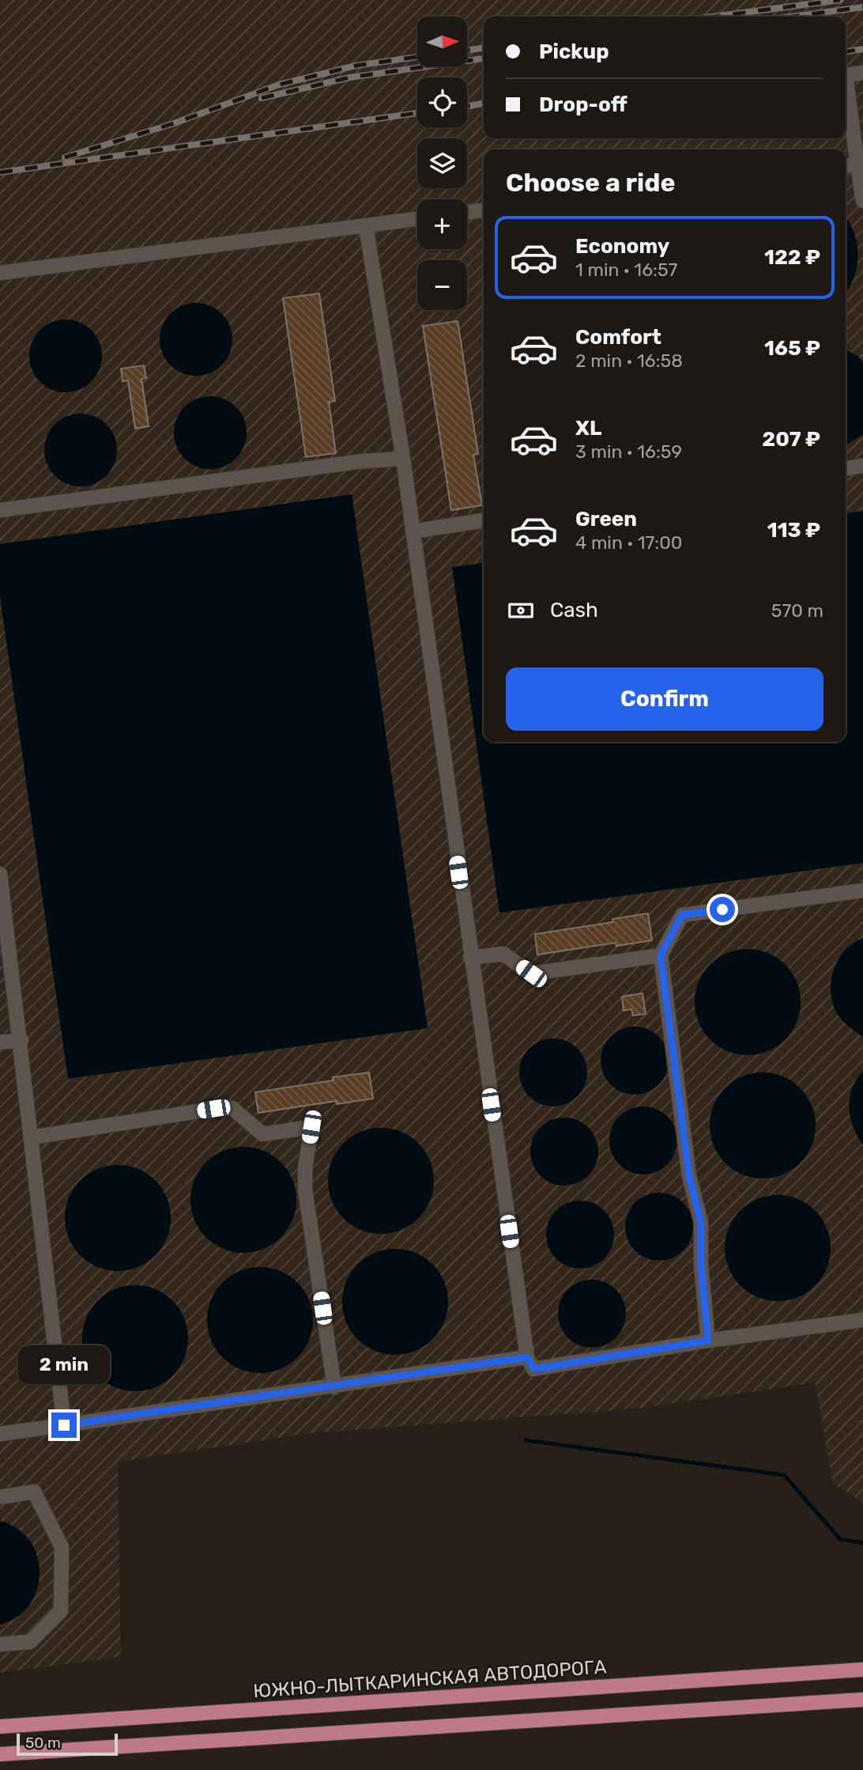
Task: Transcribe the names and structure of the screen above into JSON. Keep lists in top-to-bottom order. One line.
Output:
{"streets":{"main road":["ЮЖНО-ЛЫТКАРИНСКАЯ АВТОДОРОГА"]},"scale_bar":"50 m","north":"right","page":{"map_buttons":["+","−"],"banner":["Pickup","Drop-off"],"heading":"Choose a ride","list":[{"name":"Economy","note":"1 min · 16:57","value":"122 ₽"},{"name":"Comfort","note":"2 min · 16:58","value":"165 ₽"},{"name":"XL","note":"3 min · 16:59","value":"207 ₽"},{"name":"Green","note":"4 min · 17:00","value":"113 ₽"}],"pay":["Cash","570 m"],"buttons":"Confirm","bubble":"2 min","scale":"50 m"}}
